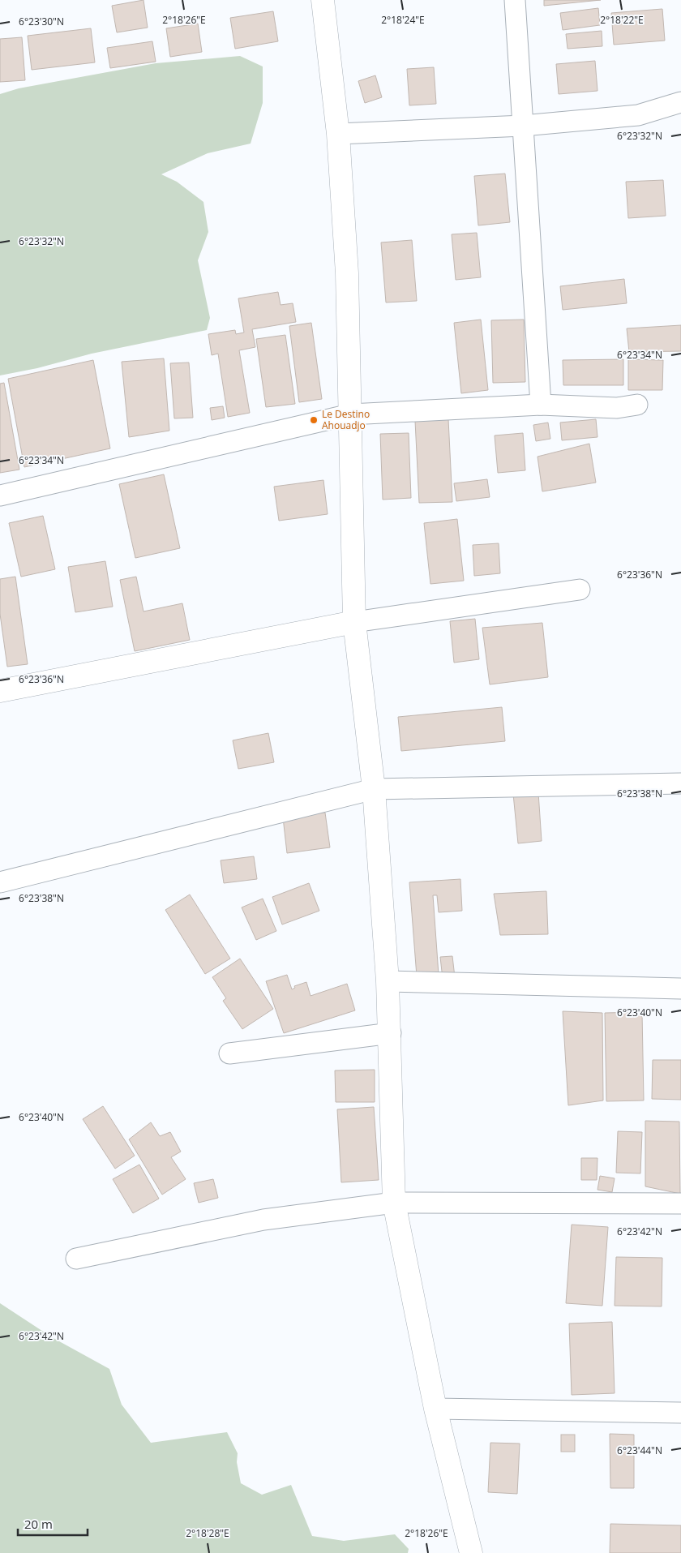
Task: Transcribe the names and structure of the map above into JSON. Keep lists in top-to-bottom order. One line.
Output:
{"places":["Le Destino Ahouadjo"],"scale_bar":"20 m","coordinates":["2°18'26\"E","2°18'24\"E","2°18'22\"E","6°23'30\"N","6°23'32\"N","6°23'34\"N","6°23'36\"N","6°23'38\"N","6°23'40\"N","6°23'42\"N","6°23'44\"N","2°18'28\"E"]}
